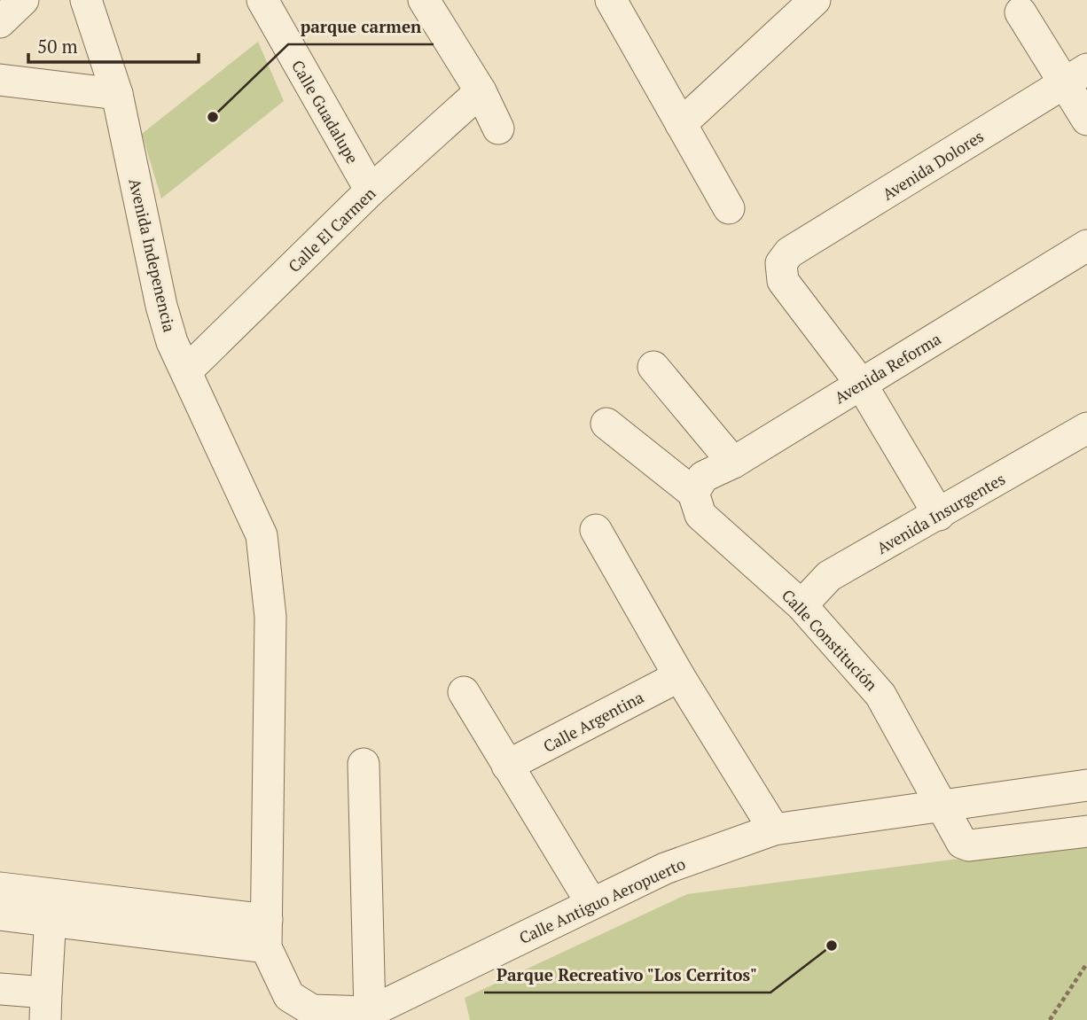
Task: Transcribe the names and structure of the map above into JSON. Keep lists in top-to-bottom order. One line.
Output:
{"streets":{"street":["Calle Guadalupe","Avenida Dolores","Calle El Carmen","Avenida Indepenencia","Avenida Reforma","Avenida Insurgentes","Calle Constitución","Calle Argentina","Calle Antiguo Aeropuerto"]},"crossings":[["Calle Guadalupe","Calle El Carmen"],["Avenida Dolores","Avenida Reforma"],["Calle El Carmen","Avenida Indepenencia"],["Avenida Indepenencia","Calle Antiguo Aeropuerto"],["Avenida Reforma","Calle Constitución"],["Avenida Insurgentes","Calle Constitución"],["Calle Constitución","Calle Antiguo Aeropuerto"]],"places":["parque carmen","Parque Recreativo \"Los Cerritos\""],"scale_bar":"50 m"}
